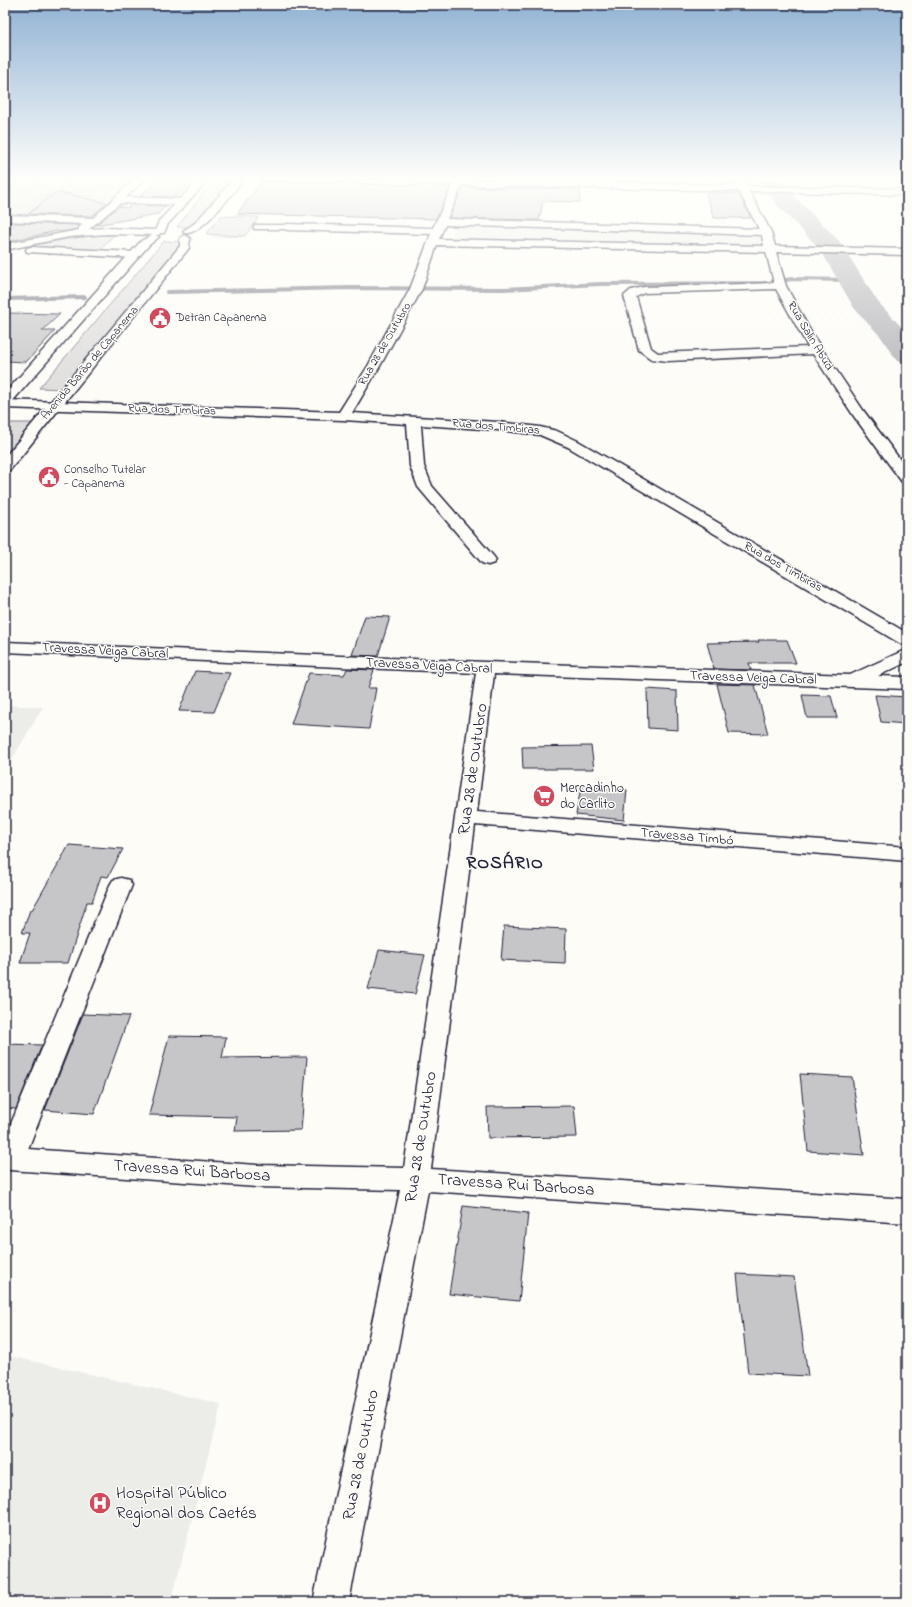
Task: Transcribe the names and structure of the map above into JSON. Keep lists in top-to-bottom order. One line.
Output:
{"streets":{"street":["Rua Salin Abud","Rua 28 de Outubro","Avenida Barão de Capanema","Rua dos Timbiras","Travessa Veiga Cabral","Travessa Timbó","Travessa Rui Barbosa"]},"crossings":[["Rua 28 de Outubro","Rua dos Timbiras"],["Rua 28 de Outubro","Travessa Veiga Cabral"],["Rua 28 de Outubro","Travessa Timbó"],["Rua 28 de Outubro","Travessa Rui Barbosa"],["Avenida Barão de Capanema","Rua dos Timbiras"]],"districts":["ROSÁRIO"],"places":{"public building":["Detran Capanema","Conselho Tutelar - Capanema"],"supermarket":["Mercadinho do Carlito"],"hospital":["Hospital Público Regional dos Caetés"]}}
